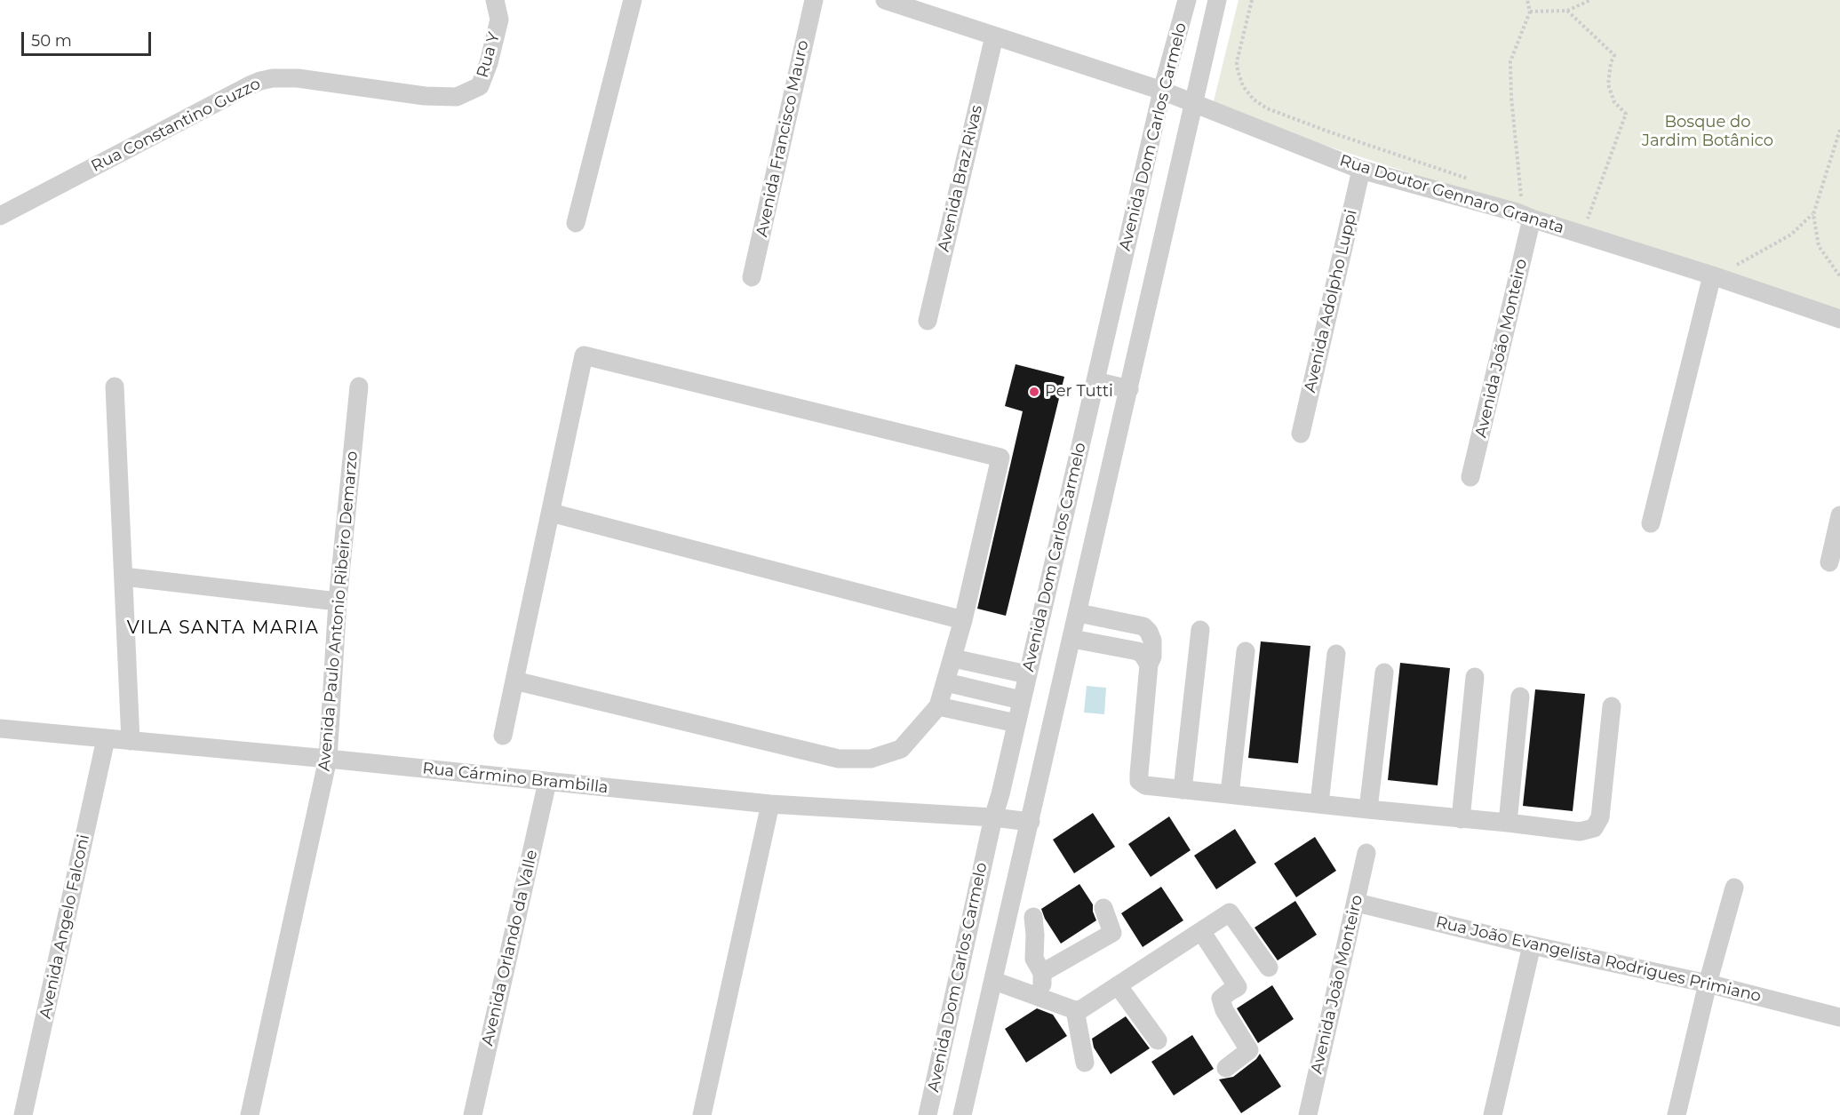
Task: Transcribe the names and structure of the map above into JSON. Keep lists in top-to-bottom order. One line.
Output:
{"streets":{"street":["Rua Y","Rua Constantino Guzzo","Avenida Dom Carlos Carmelo","Avenida Francisco Mauro","Avenida Braz Rivas","Rua Doutor Gennaro Granata","Avenida Adolpho Luppi","Avenida João Monteiro","Avenida Paulo Antonio Ribeiro Demarzo","Rua Cármino Brambilla","Avenida Angelo Falconi","Avenida Orlando da Valle","Rua João Evangelista Rodrigues Primiano"]},"crossings":[["Rua Y","Rua Constantino Guzzo"],["Avenida Dom Carlos Carmelo","Rua Doutor Gennaro Granata"],["Avenida Dom Carlos Carmelo","Rua Cármino Brambilla"],["Avenida Braz Rivas","Rua Doutor Gennaro Granata"],["Rua Doutor Gennaro Granata","Avenida Adolpho Luppi"],["Rua Doutor Gennaro Granata","Avenida João Monteiro"],["Avenida João Monteiro","Rua João Evangelista Rodrigues Primiano"],["Avenida Paulo Antonio Ribeiro Demarzo","Rua Cármino Brambilla"],["Rua Cármino Brambilla","Avenida Angelo Falconi"],["Rua Cármino Brambilla","Avenida Orlando da Valle"]],"districts":["VILA SANTA MARIA"],"parks":["Bosque do Jardim Botânico"],"places":["Per Tutti"],"scale_bar":"50 m"}
